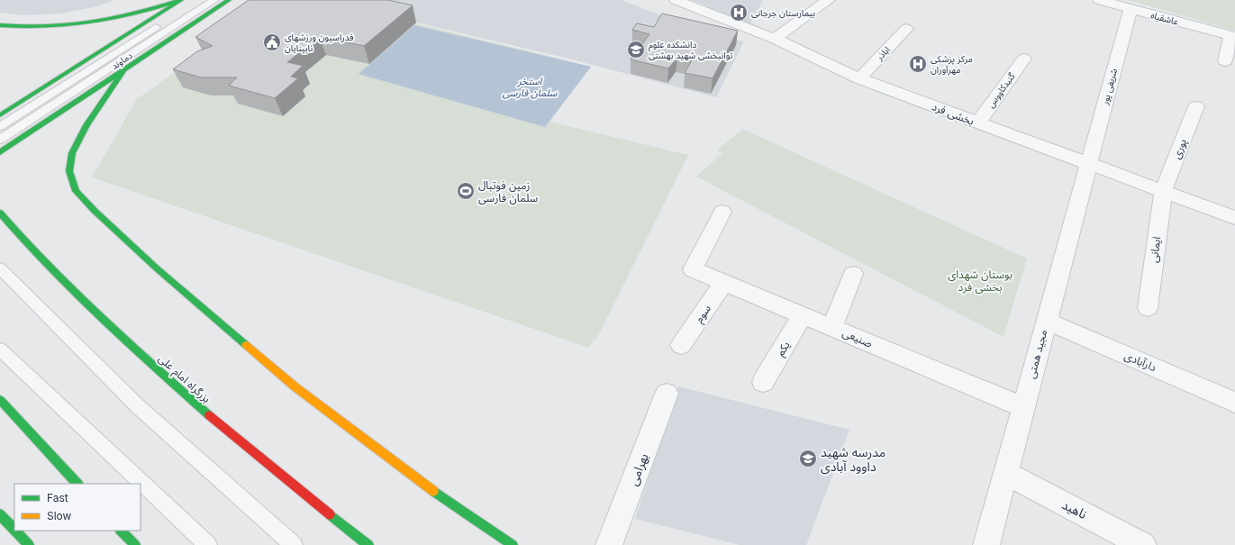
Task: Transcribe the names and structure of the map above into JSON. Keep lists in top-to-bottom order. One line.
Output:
{"streets":{"main road":["دماوند","بزرگراه امام علی"],"street":["عاشقباه","اباذر","شریفی پور","گنبدکاووس","بخشی فرد","پوری","ایمانی","سوم","صنیعی","یکم","مجید همتی","دارآبادی","بهرامی","ناهید"]},"crossings":[["عاشقباه","شریفی پور"],["اباذر","بخشی فرد"],["شریفی پور","بخشی فرد"],["شریفی پور","مجید همتی"],["گنبدکاووس","بخشی فرد"],["بخشی فرد","پوری"],["بخشی فرد","ایمانی"],["بخشی فرد","مجید همتی"],["پوری","ایمانی"],["سوم","صنیعی"],["صنیعی","یکم"],["صنیعی","مجید همتی"],["مجید همتی","دارآبادی"],["مجید همتی","ناهید"]],"water":["استخر سلمان فارسی"],"parks":["بوستان شهدای بخشی فرد"],"places":{"hospital":["بیمارستان جرجانی","مرکز پزشکی مهرآوران"],"public building":["فدراسیون ورزشهای نابینایان"],"school or university":["دانشکده علوم توانبخشی شهید بهشتی","مدرسه شهید داوود آبادی"],"sports":["زمین فوتبال سلمان فارسی"]},"legend":["Fast","Slow"]}
